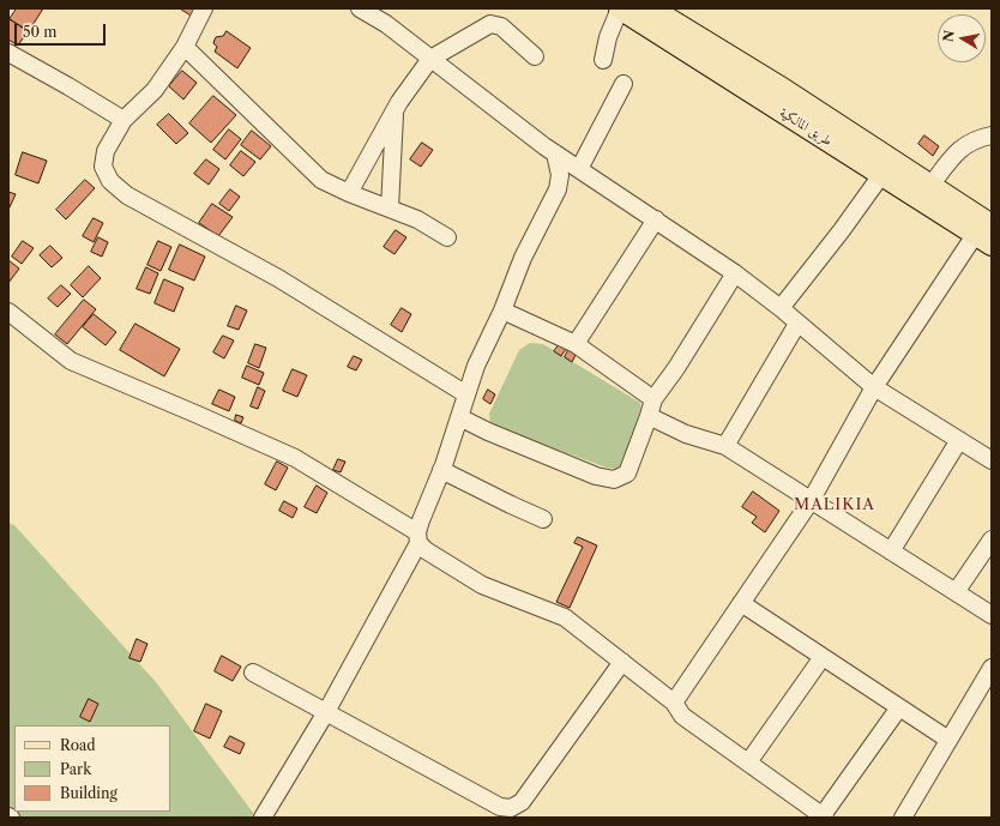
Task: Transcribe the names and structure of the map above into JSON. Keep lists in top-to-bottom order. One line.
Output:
{"streets":{"main road":["طريق المالكية"]},"districts":["MALIKIA"],"legend":["Road","Park","Building"],"scale_bar":"50 m","north":"left"}
